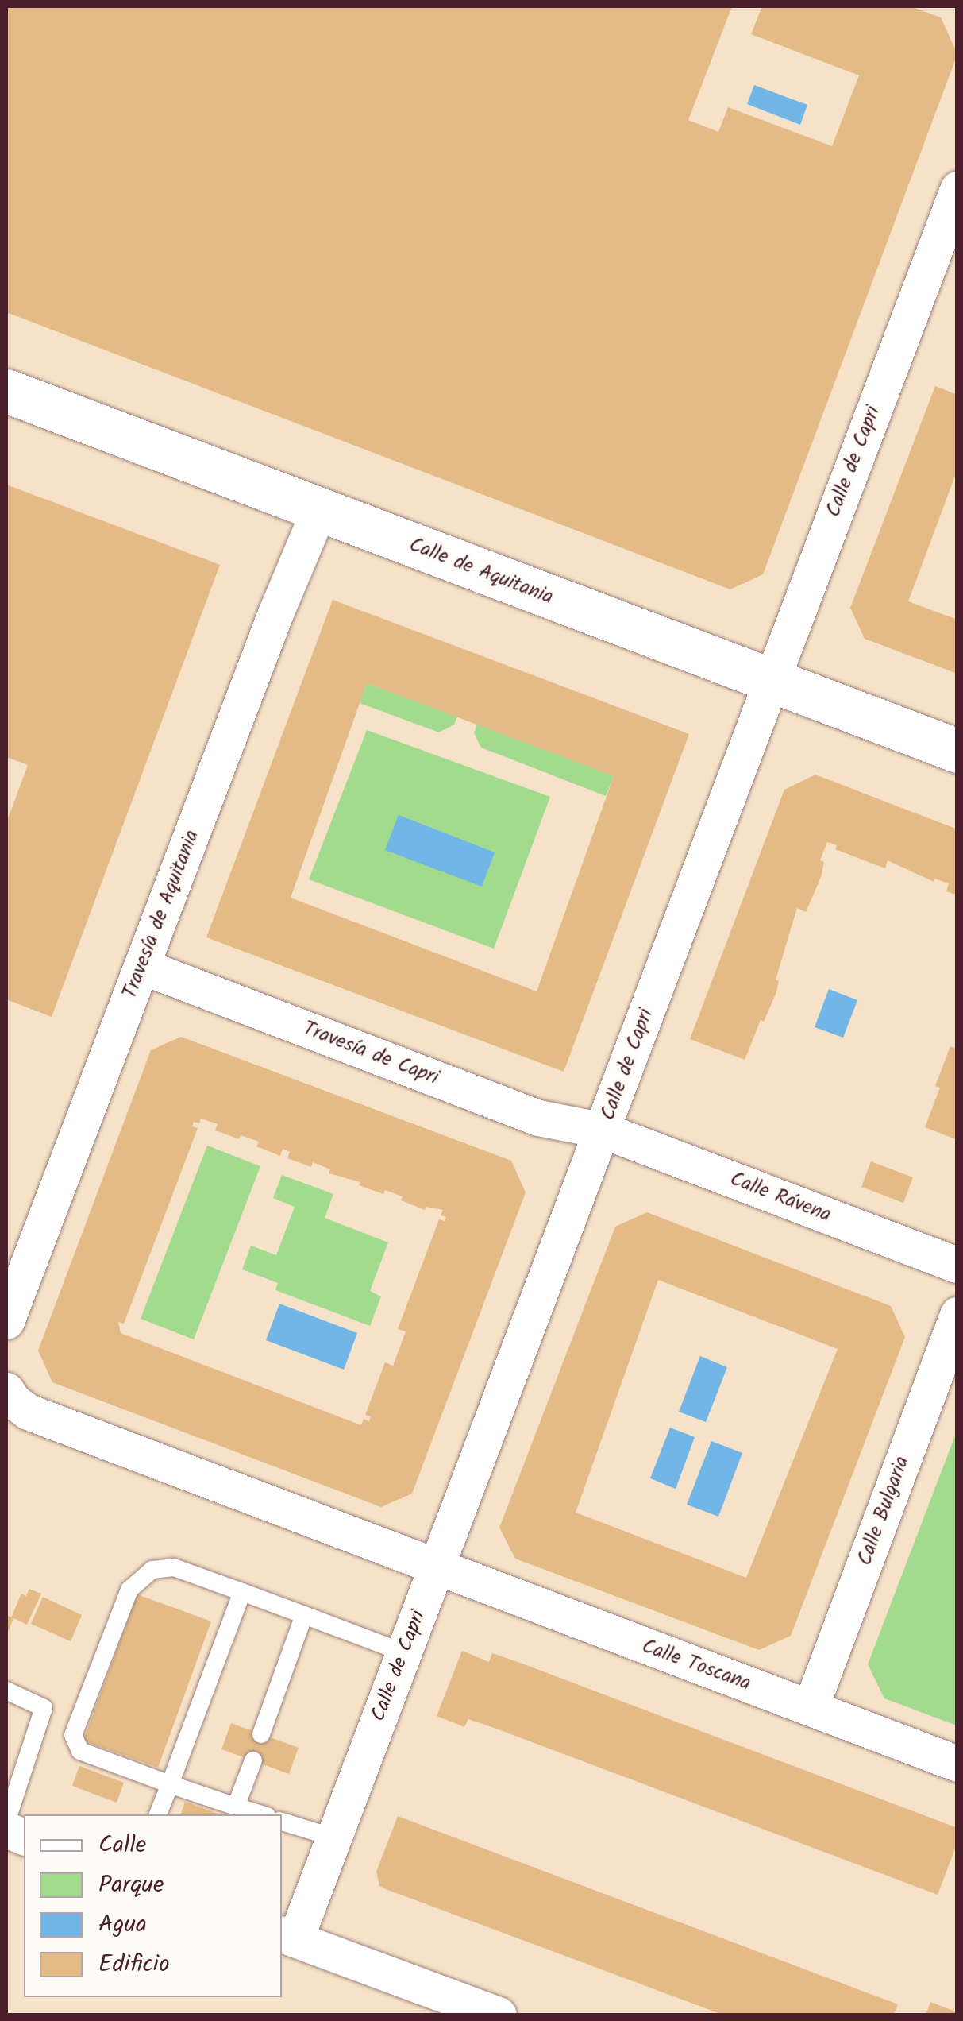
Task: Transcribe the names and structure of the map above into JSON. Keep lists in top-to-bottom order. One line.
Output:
{"streets":{"street":["Calle de Capri","Calle de Aquitania","Travesía de Aquitania","Travesía de Capri","Calle Rávena","Calle Bulgaria","Calle Toscana"]},"crossings":[["Calle de Capri","Calle de Aquitania"],["Calle de Capri","Travesía de Capri"],["Calle de Capri","Calle Rávena"],["Calle de Capri","Calle Toscana"],["Calle de Aquitania","Travesía de Aquitania"],["Travesía de Aquitania","Travesía de Capri"],["Travesía de Capri","Calle Rávena"],["Calle Bulgaria","Calle Toscana"]],"legend":["Calle","Parque","Agua","Edificio"]}
